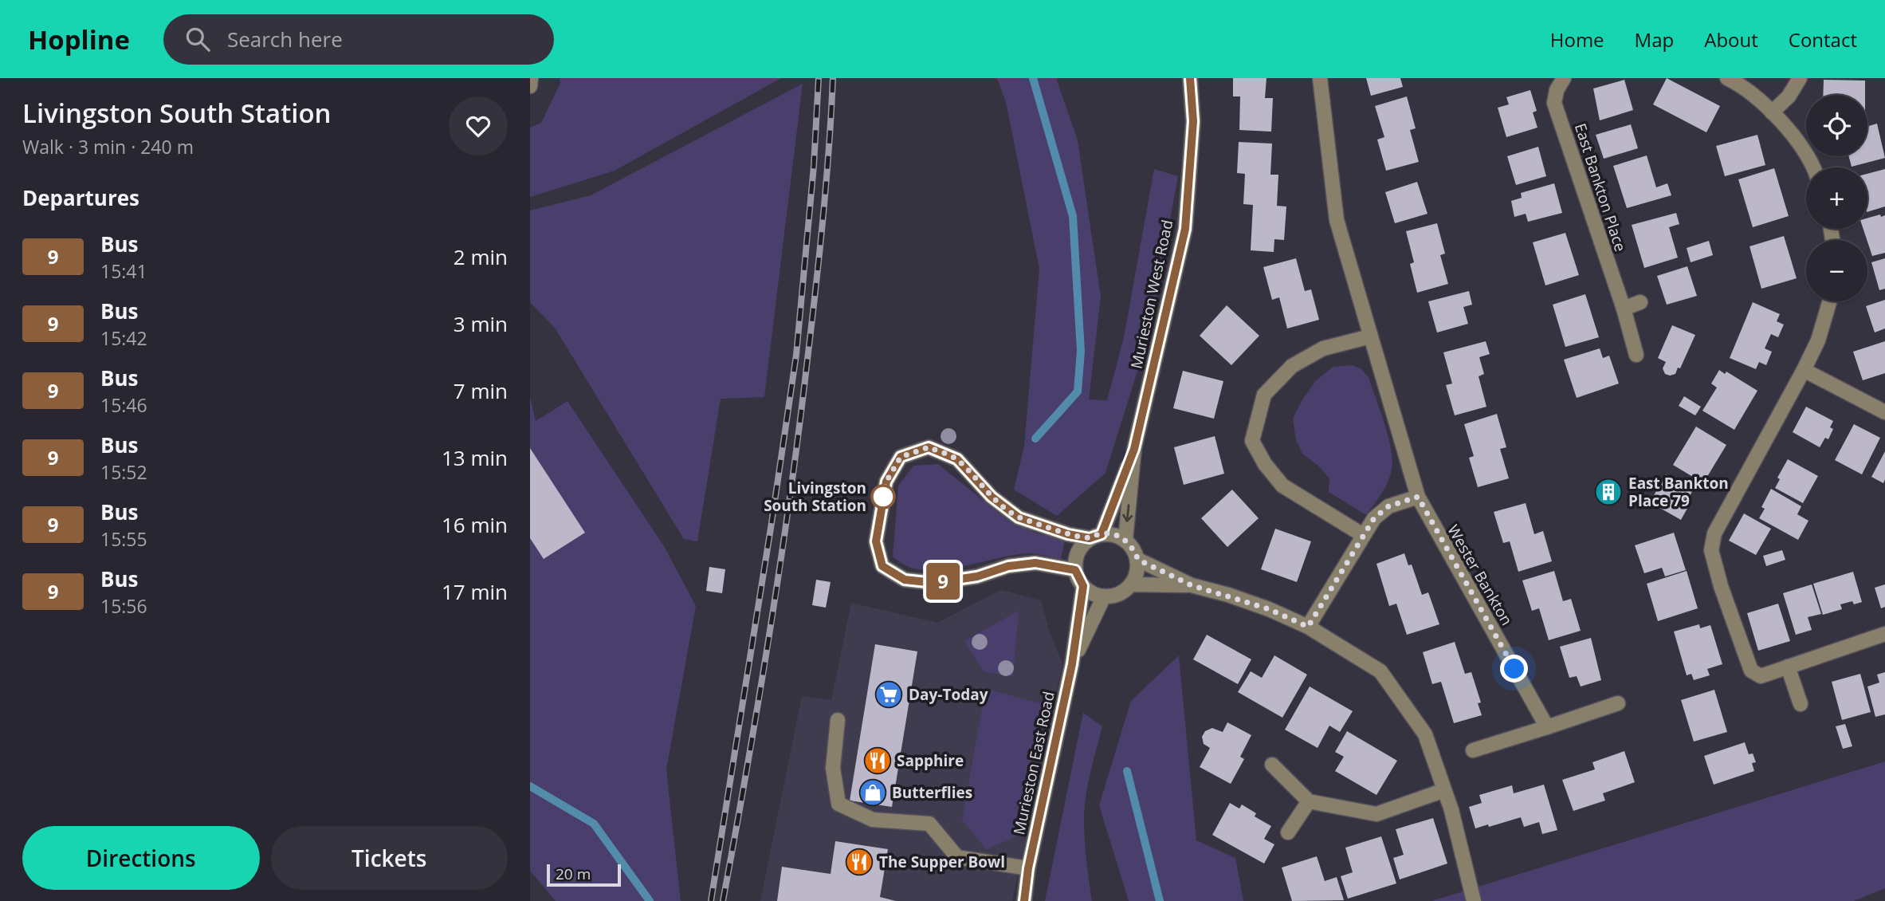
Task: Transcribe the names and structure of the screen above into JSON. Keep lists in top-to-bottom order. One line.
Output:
{"streets":{"street":["East Bankton Place","Murieston West Road","Wester Bankton","Murieston East Road"]},"crossings":[["Murieston West Road","Murieston East Road"]],"places":{"building":["East Bankton Place 79"],"other":["Livingston South Station"],"supermarket":["Day-Today"],"restaurant":["Sapphire","The Supper Bowl"],"shop":["Butterflies"]},"lines":["bus line 9"],"scale_bar":"20 m","page":{"header":"Hopline","search":"Search here","nav":["Home","Map","About","Contact"],"heading":[["Livingston South Station","Walk · 3 min · 240 m"],"Departures"],"on_map":"9","map_buttons":["+","−"],"list":[{"mark":"9","name":"Bus","note":"15:41","value":"2 min"},{"mark":"9","name":"Bus","note":"15:42","value":"3 min"},{"mark":"9","name":"Bus","note":"15:46","value":"7 min"},{"mark":"9","name":"Bus","note":"15:52","value":"13 min"},{"mark":"9","name":"Bus","note":"15:55","value":"16 min"},{"mark":"9","name":"Bus","note":"15:56","value":"17 min"}],"buttons":["Directions","Tickets"],"scale":"20 m"}}
